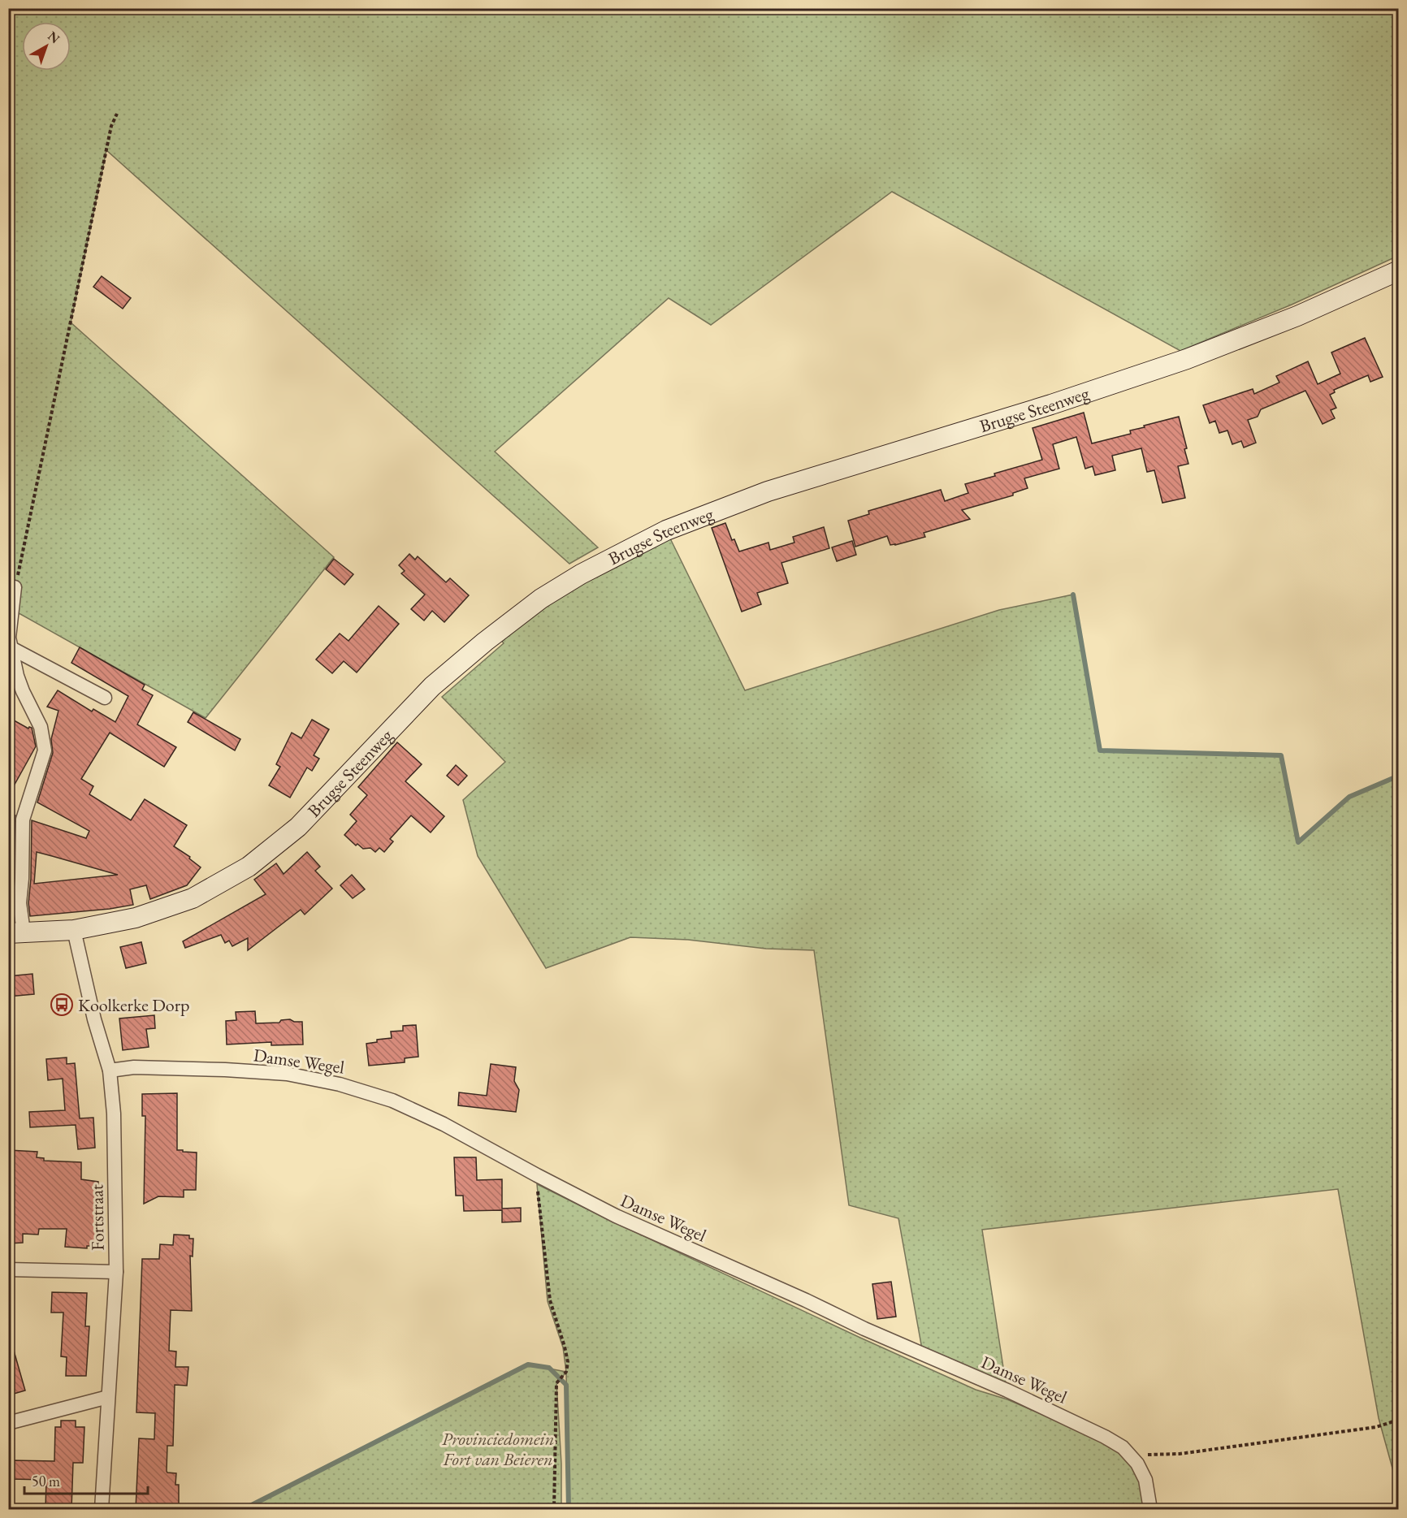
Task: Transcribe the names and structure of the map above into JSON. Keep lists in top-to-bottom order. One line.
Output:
{"streets":{"main road":["Brugse Steenweg"],"street":["Damse Wegel","Fortstraat"]},"crossings":[["Brugse Steenweg","Fortstraat"],["Damse Wegel","Fortstraat"]],"parks":["Provinciedomein Fort van Beieren"],"places":{"bus stop":["Koolkerke Dorp"]},"scale_bar":"50 m","north":"top right"}
